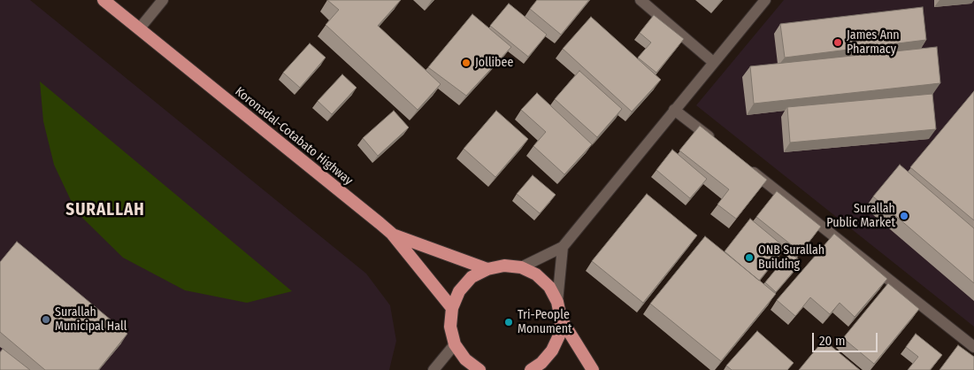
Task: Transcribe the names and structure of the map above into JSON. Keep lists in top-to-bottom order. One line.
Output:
{"streets":{"highway":["Koronadal-Cotabato Highway"]},"districts":["SURALLAH"],"places":["James Ann Pharmacy","Jollibee","Surallah Public Market","ONB Surallah Building","Surallah Municipal Hall","Tri-People Monument"],"scale_bar":"20 m"}
